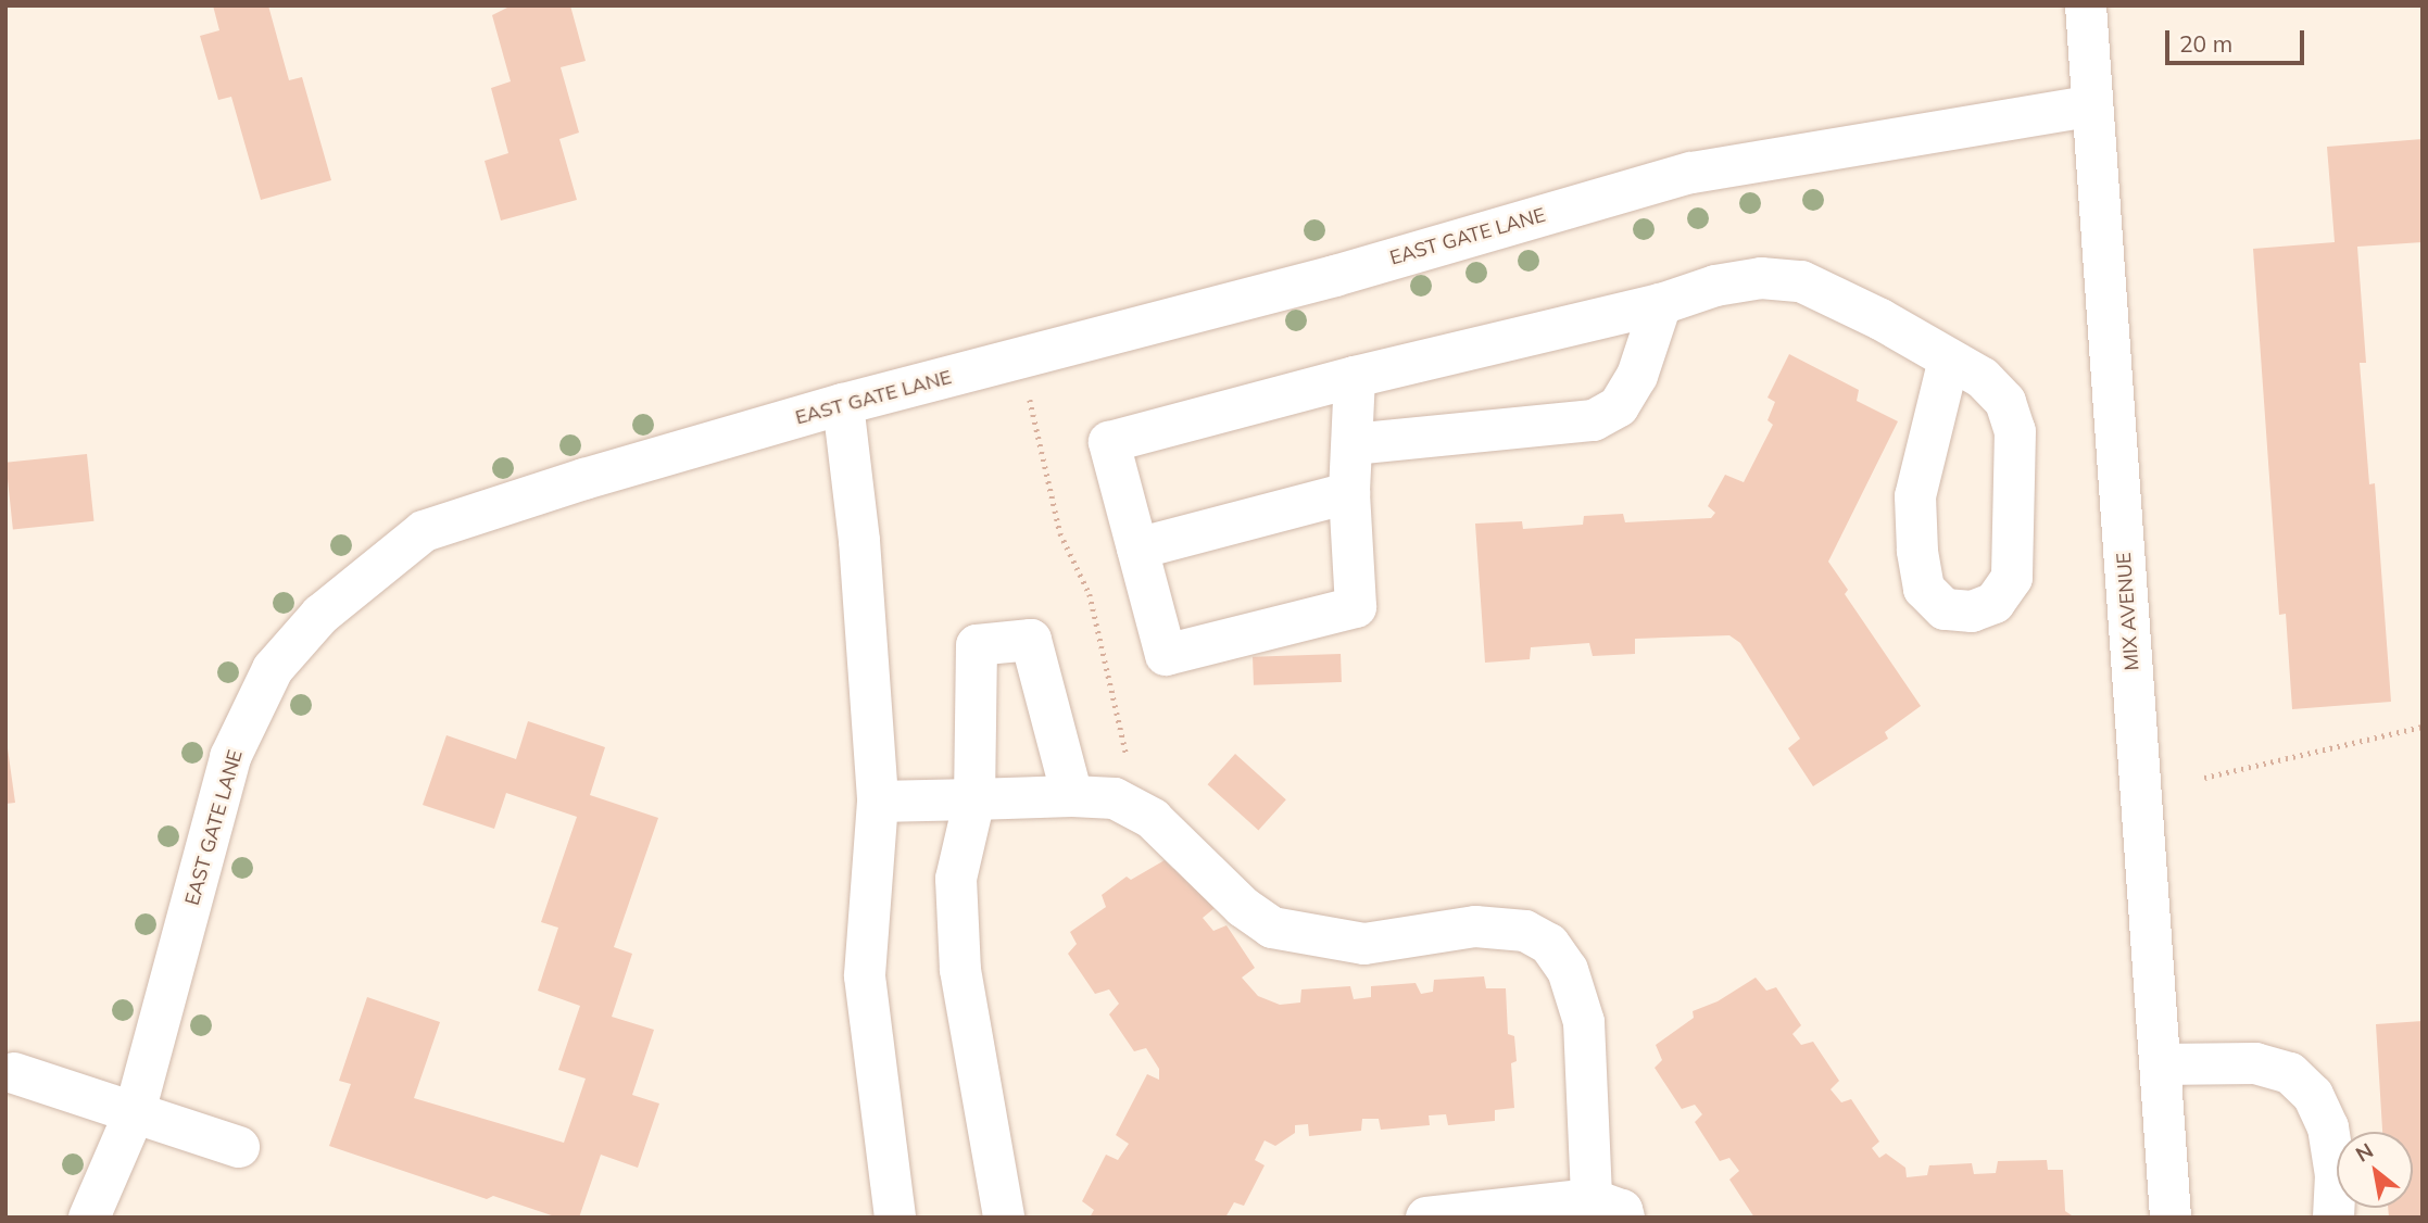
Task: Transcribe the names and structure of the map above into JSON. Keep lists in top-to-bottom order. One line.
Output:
{"streets":{"street":["EAST GATE LANE","MIX AVENUE"]},"crossings":[["EAST GATE LANE","MIX AVENUE"]],"scale_bar":"20 m","north":"top left"}
